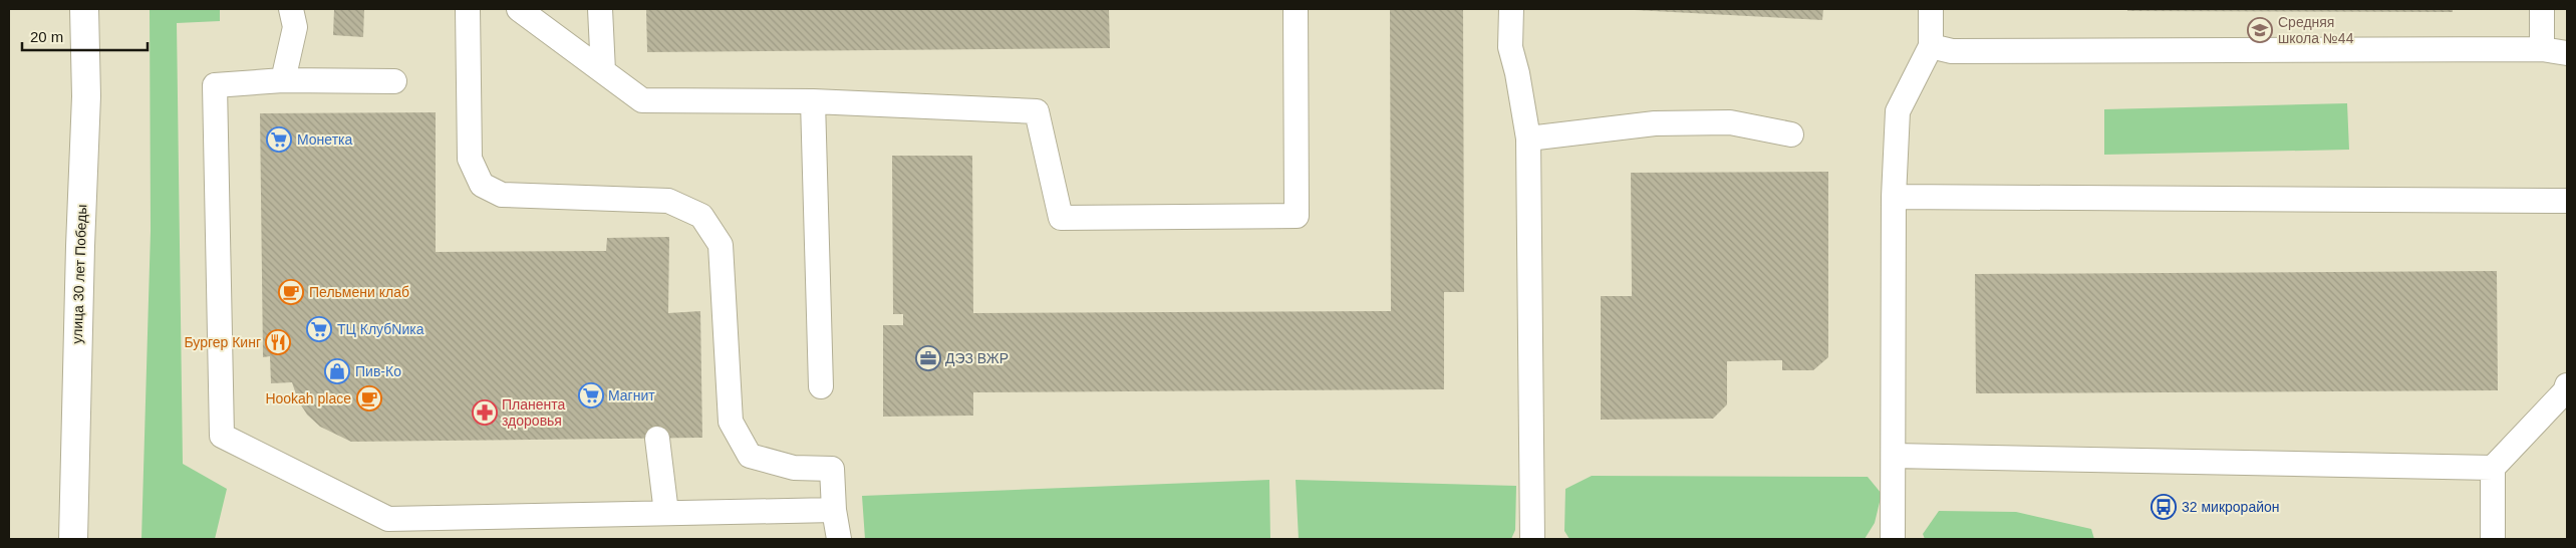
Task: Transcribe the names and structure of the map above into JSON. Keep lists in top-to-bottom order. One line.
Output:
{"streets":{"main road":["улица 30 лет Победы"]},"places":{"school or university":["Средняя школа №44"],"supermarket":["Монетка","ТЦ КлубNика","Магнит"],"cafe":["Пельмени клаб","Hookah place"],"restaurant":["Бургер Кинг"],"office":["ДЭЗ ВЖР"],"shop":["Пив-Ко"],"pharmacy":["Планента здоровья"],"bus stop":["32 микрорайон"]},"scale_bar":"20 m"}
